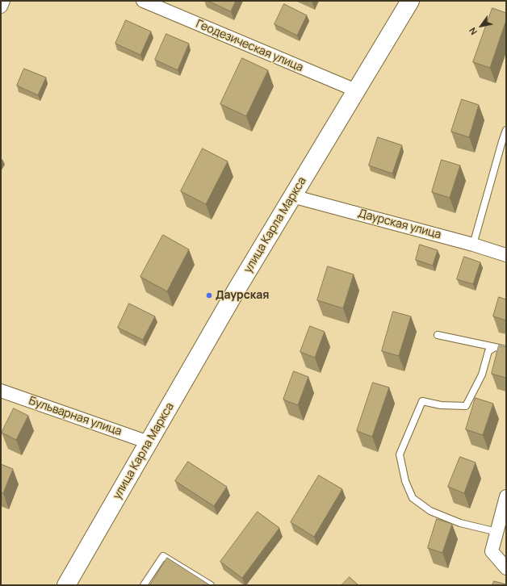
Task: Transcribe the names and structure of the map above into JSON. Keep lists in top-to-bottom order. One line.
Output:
{"streets":{"highway":["улица Карла Маркса"],"street":["Геодезическая улица","Даурская улица","Бульварная улица"]},"crossings":[["Геодезическая улица","улица Карла Маркса"],["Даурская улица","улица Карла Маркса"],["улица Карла Маркса","Бульварная улица"]],"places":["Даурская"],"north":"bottom left"}
